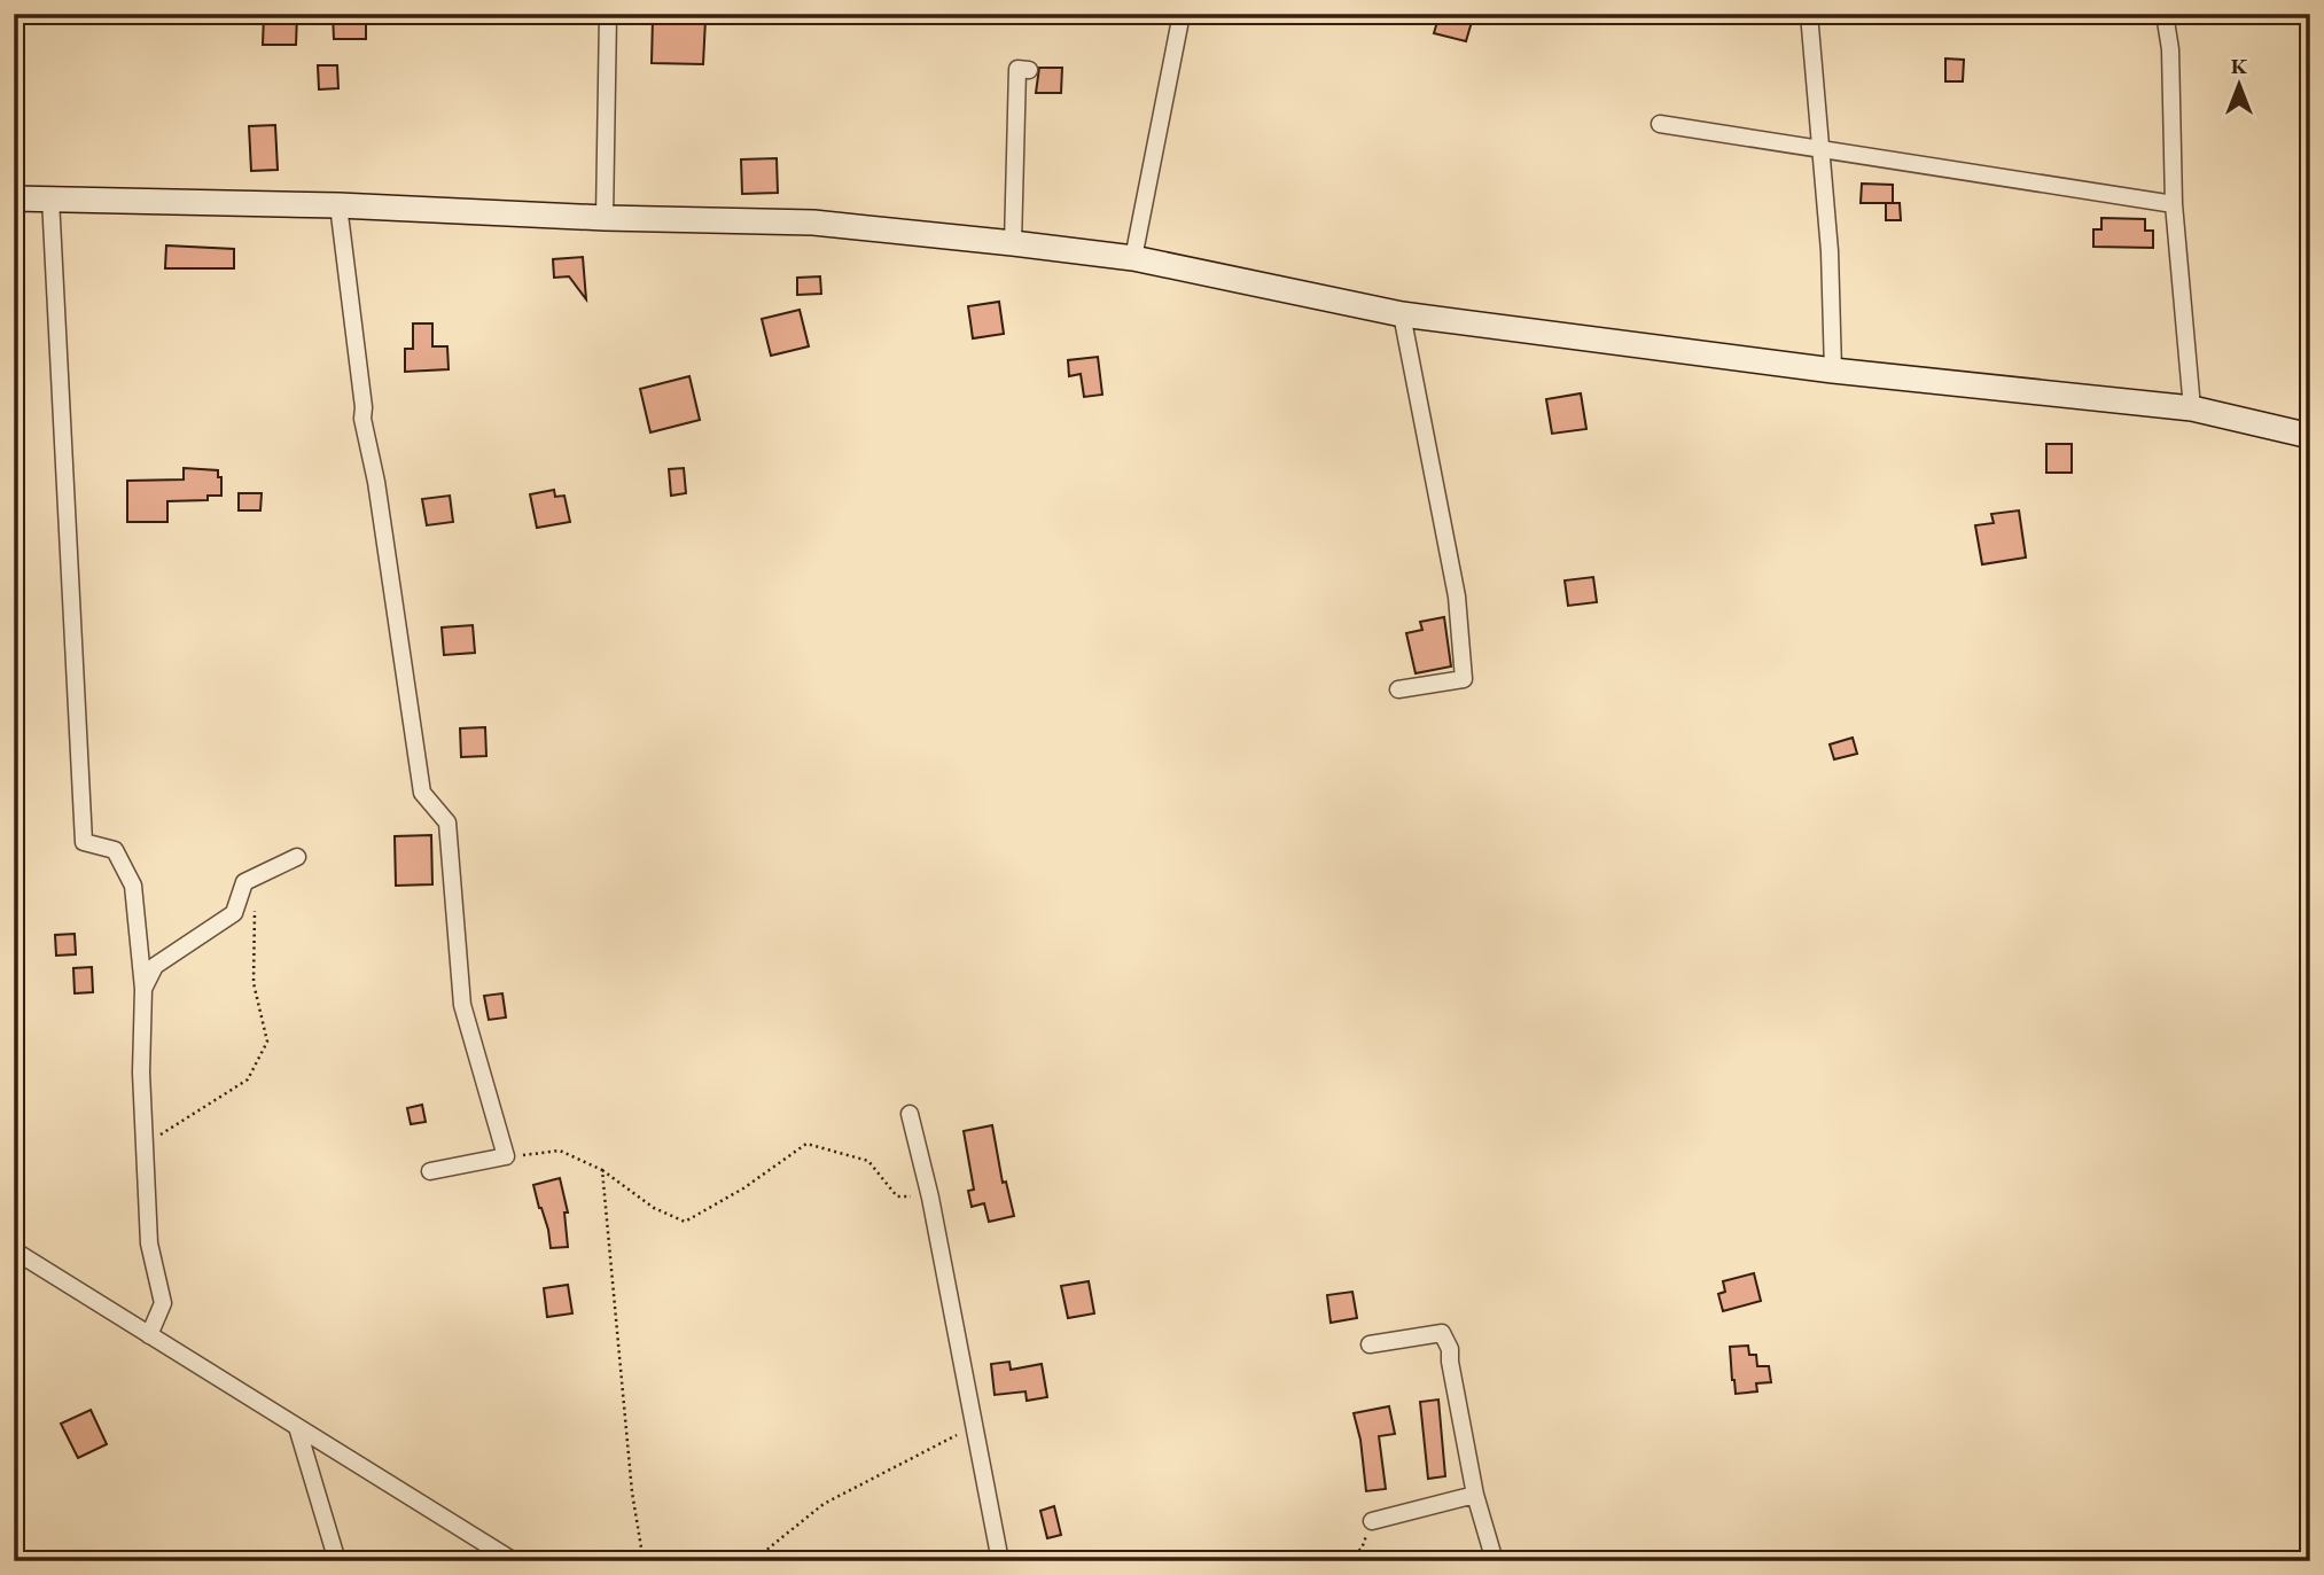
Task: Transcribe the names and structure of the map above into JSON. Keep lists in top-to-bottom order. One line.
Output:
{"north":"top"}
